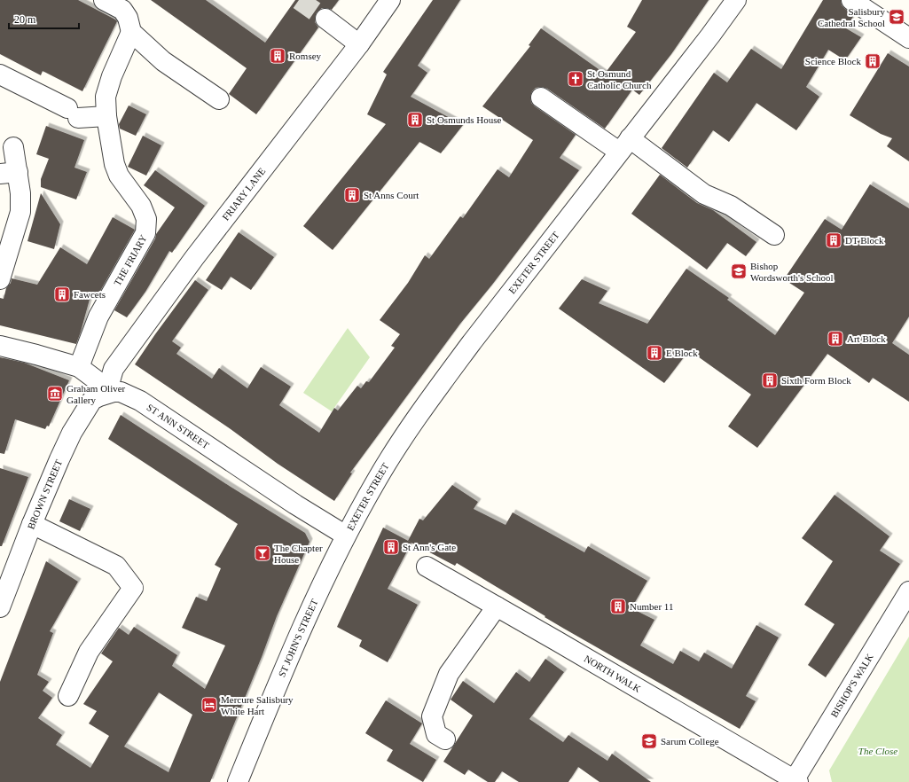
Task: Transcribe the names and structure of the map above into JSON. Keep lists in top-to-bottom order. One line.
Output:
{"streets":{"street":["FRIARY LANE","THE FRIARY","EXETER STREET","ST ANN STREET","BROWN STREET","ST JOHN'S STREET","NORTH WALK","BISHOP'S WALK"]},"crossings":[["FRIARY LANE","ST ANN STREET"],["FRIARY LANE","BROWN STREET"],["EXETER STREET","ST ANN STREET"],["EXETER STREET","ST JOHN'S STREET"],["ST ANN STREET","BROWN STREET"],["ST ANN STREET","ST JOHN'S STREET"],["NORTH WALK","BISHOP'S WALK"]],"parks":["The Close"],"places":{"school or university":["Salisbury Cathedral School","Bishop Wordsworth's School","Sarum College"],"building":["Romsey","Science Block","St Osmunds House","St Anns Court","DT Block","Fawcets","Art Block","E Block","Sixth Form Block","St Ann's Gate","Number 11"],"church":["St Osmund Catholic Church"],"museum":["Graham Oliver Gallery"],"bar":["The Chapter House"],"hotel":["Mercure Salisbury White Hart"]},"scale_bar":"20 m"}
